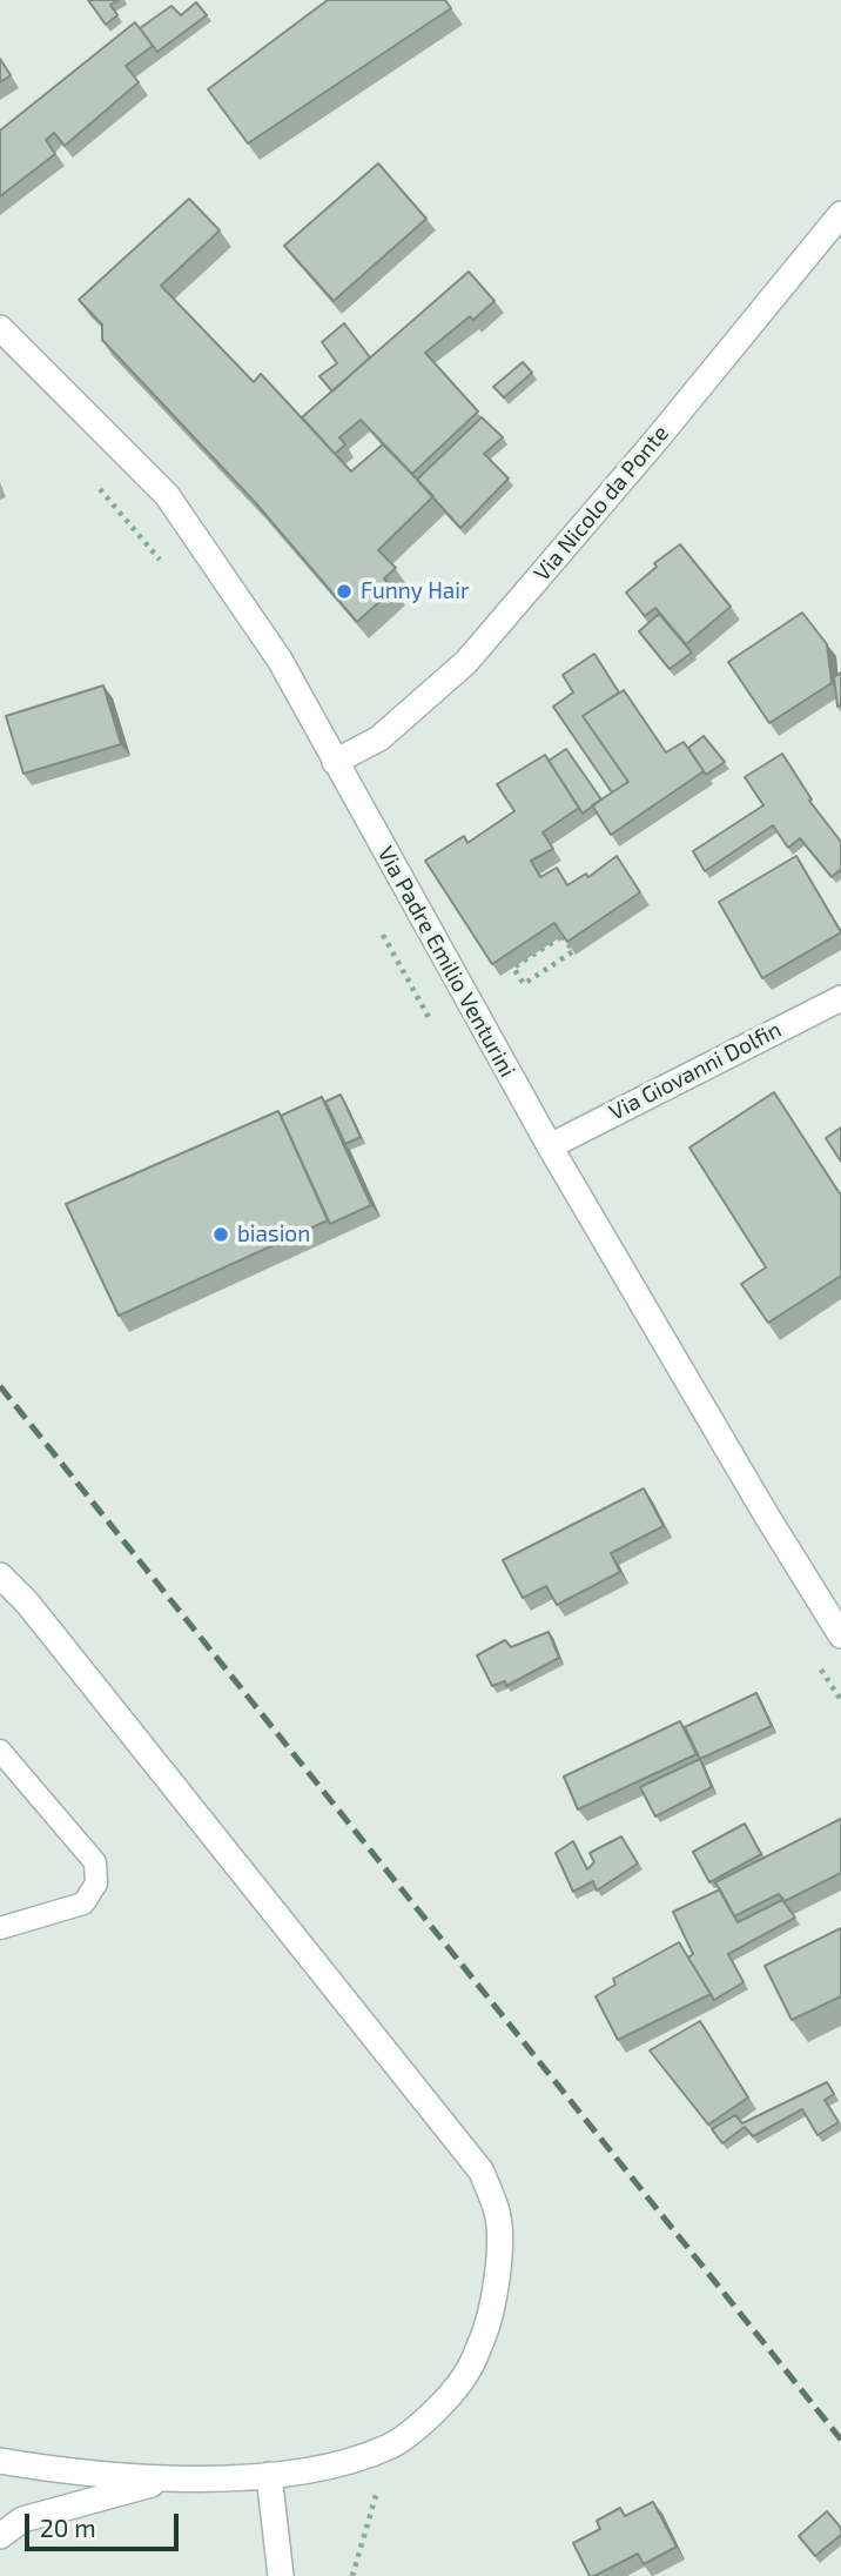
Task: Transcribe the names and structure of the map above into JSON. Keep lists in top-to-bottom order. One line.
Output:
{"streets":{"street":["Via Nicolo da Ponte","Via Padre Emilio Venturini","Via Giovanni Dolfin"]},"crossings":[["Via Nicolo da Ponte","Via Padre Emilio Venturini"],["Via Padre Emilio Venturini","Via Giovanni Dolfin"]],"places":["Funny Hair","biasion"],"scale_bar":"20 m"}
